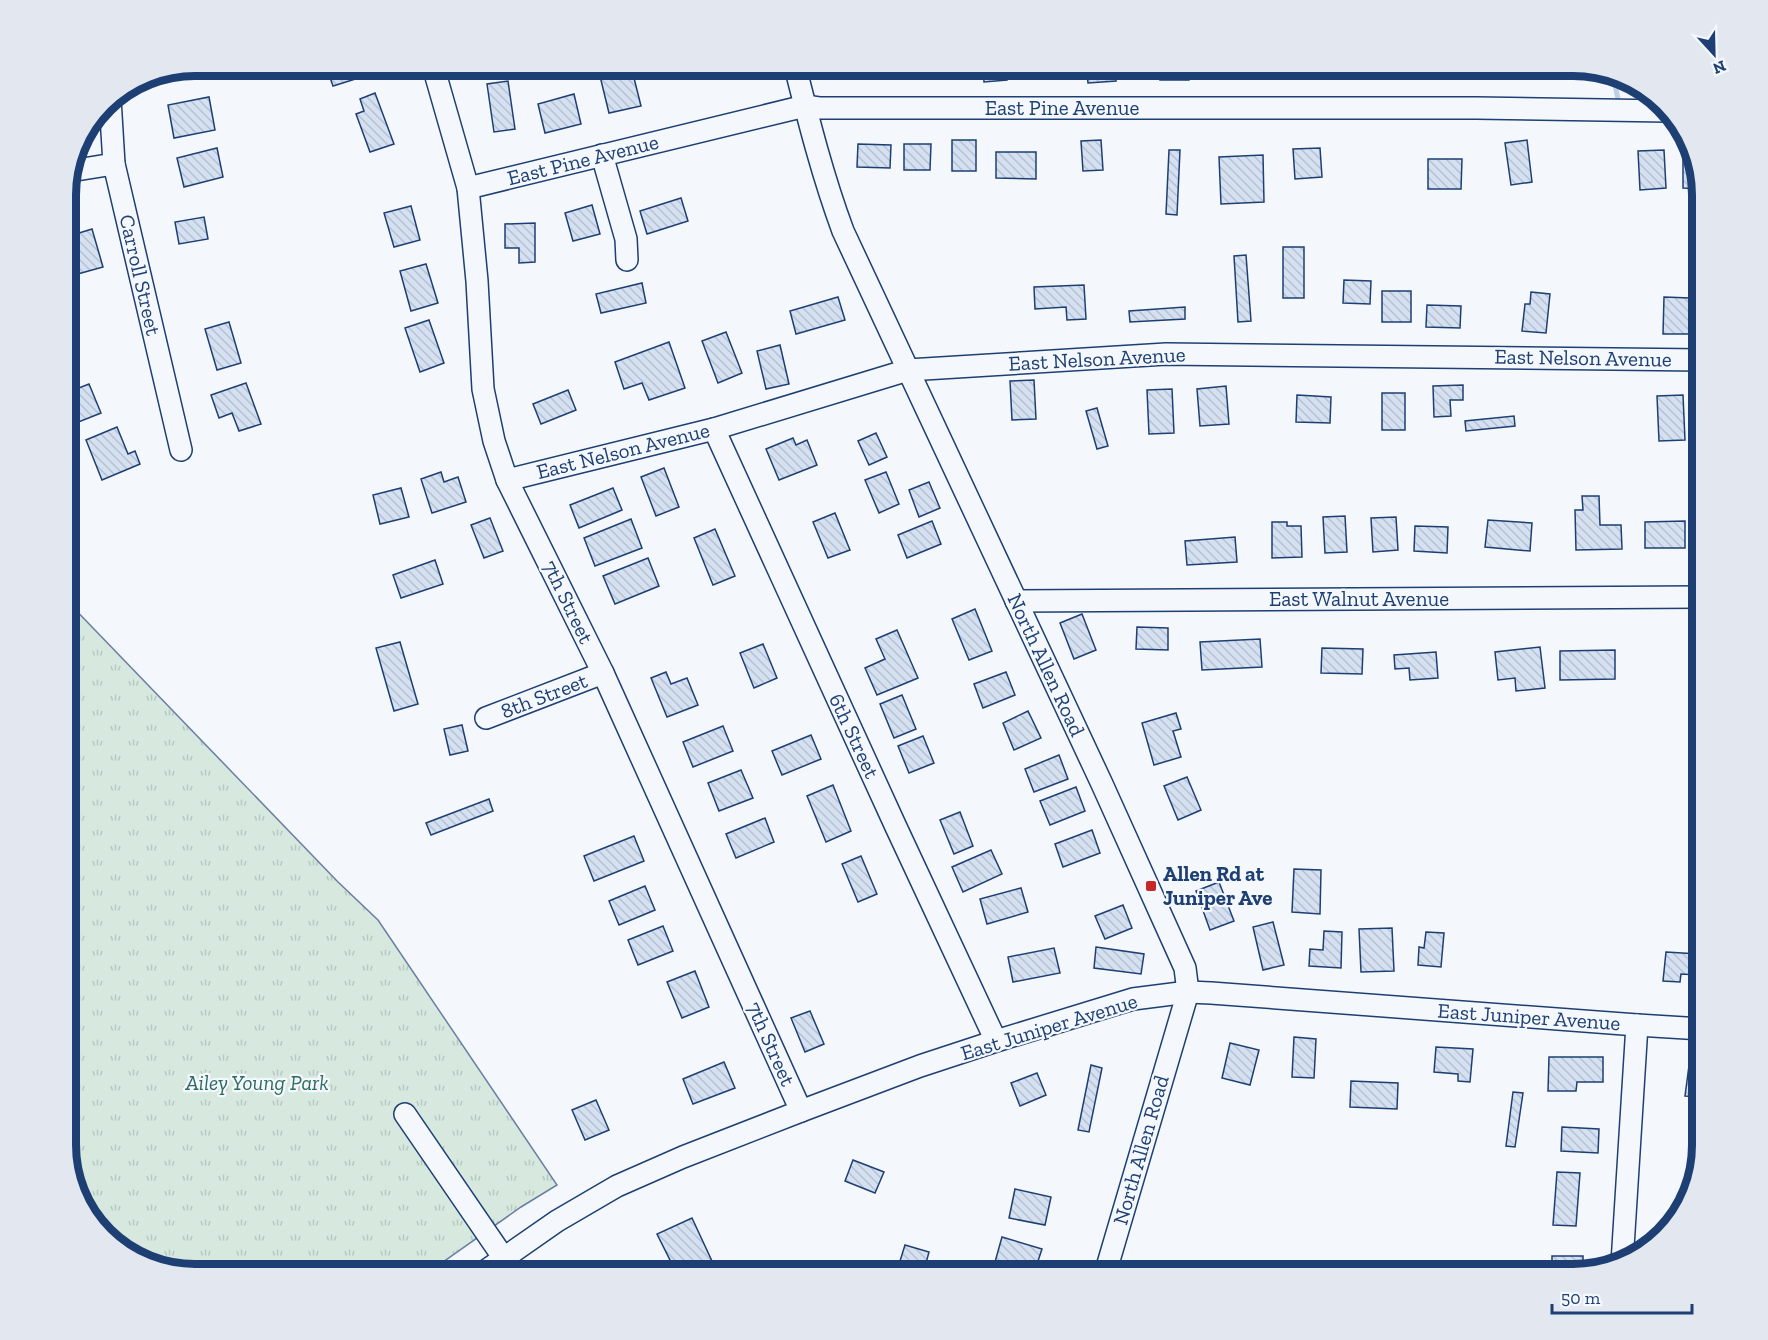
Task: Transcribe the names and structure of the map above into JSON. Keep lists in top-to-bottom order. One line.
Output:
{"streets":{"street":["East Pine Avenue","Carroll Street","East Nelson Avenue","East Walnut Avenue","7th Street","North Allen Road","8th Street","6th Street","East Juniper Avenue"]},"crossings":[["East Pine Avenue","7th Street"],["East Pine Avenue","North Allen Road"],["East Nelson Avenue","7th Street"],["East Nelson Avenue","North Allen Road"],["East Nelson Avenue","6th Street"],["East Walnut Avenue","North Allen Road"],["7th Street","8th Street"],["7th Street","East Juniper Avenue"],["North Allen Road","East Juniper Avenue"],["6th Street","East Juniper Avenue"]],"parks":["Ailey Young Park"],"places":{"transit":["Allen Rd at Juniper Ave"]},"scale_bar":"50 m","north":"bottom"}
